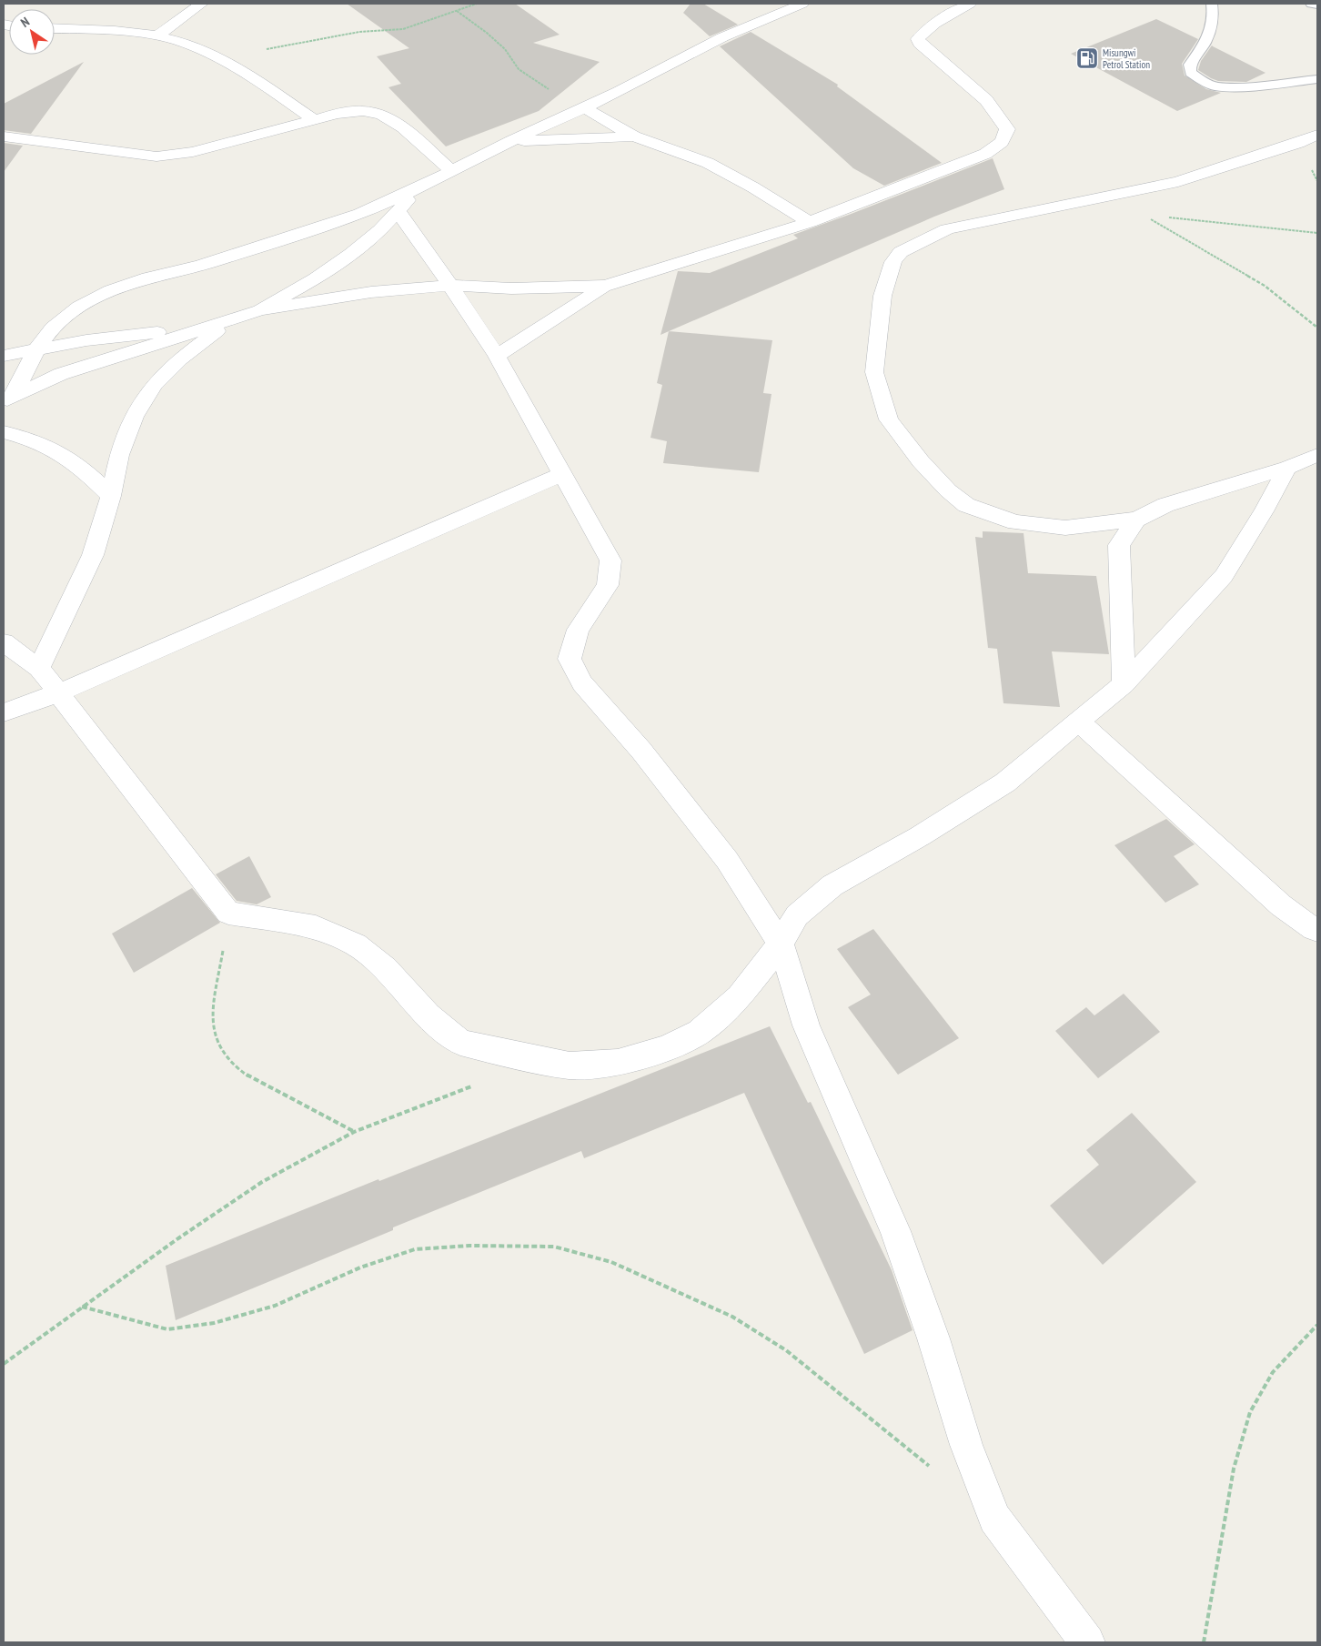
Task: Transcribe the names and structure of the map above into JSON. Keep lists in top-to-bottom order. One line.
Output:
{"places":{"fuel station":["Misungwi Petrol Station"]},"north":"top left"}
